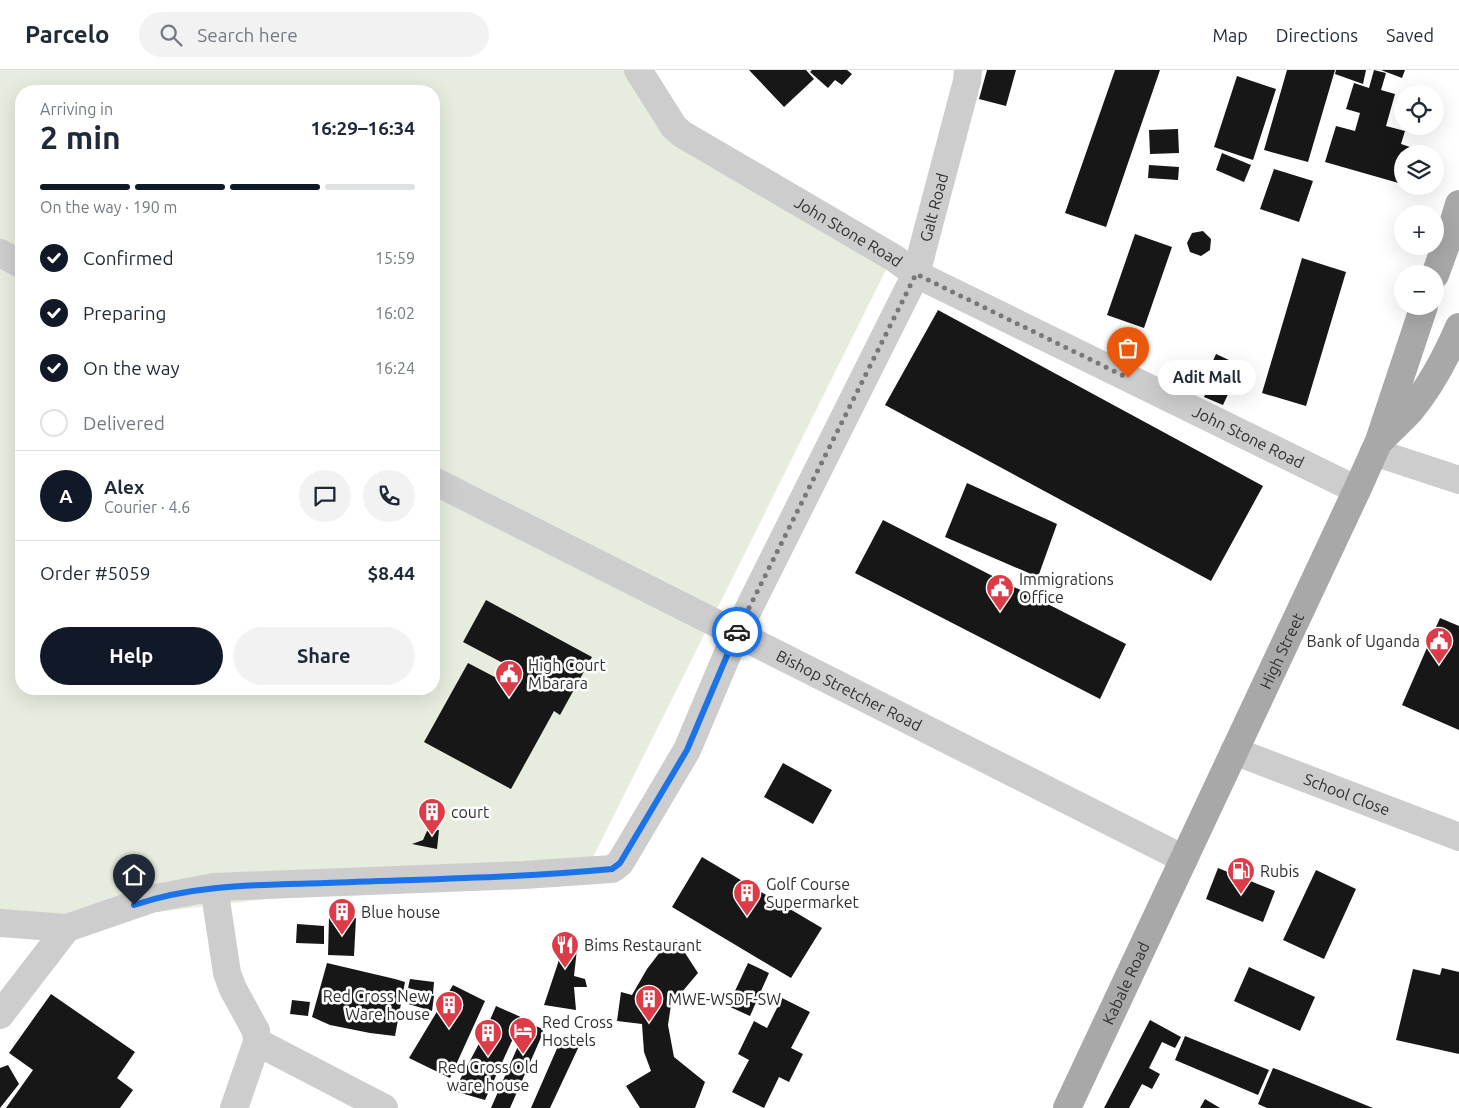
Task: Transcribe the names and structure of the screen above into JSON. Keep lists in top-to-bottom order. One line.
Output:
{"streets":{"main road":["High Street","Kabale Road"],"street":["Galt Road","John Stone Road","Bishop Stretcher Road","School Close"]},"crossings":[["Galt Road","John Stone Road"],["Galt Road","Bishop Stretcher Road"],["John Stone Road","High Street"],["High Street","Bishop Stretcher Road"],["High Street","School Close"],["High Street","Kabale Road"],["Bishop Stretcher Road","Kabale Road"]],"places":{"other":["Adit Mall"],"public building":["Immigrations Office","Bank of Uganda","High Court Mbarara"],"building":["court","Golf Course Supermarket","Blue house","MWE-WSDF-SW","Red Cross New Ware house","Red Cross Old ware house"],"fuel station":["Rubis"],"restaurant":["Bims Restaurant"],"hotel":["Red Cross Hostels"]},"page":{"header":"Parcelo","search":"Search here","nav":["Map","Directions","Saved"],"map_buttons":["+","−"],"heading":["2 min","Arriving in","16:29–16:34"],"panel":["Alex","Courier · 4.6","Order #5059","$8.44"],"bar":"On the way · 190 m","list":[["Confirmed","15:59"],["Preparing","16:02"],["On the way","16:24"],"Delivered"],"bubble":"Adit Mall","round":"A","buttons":["Help","Share"]}}
